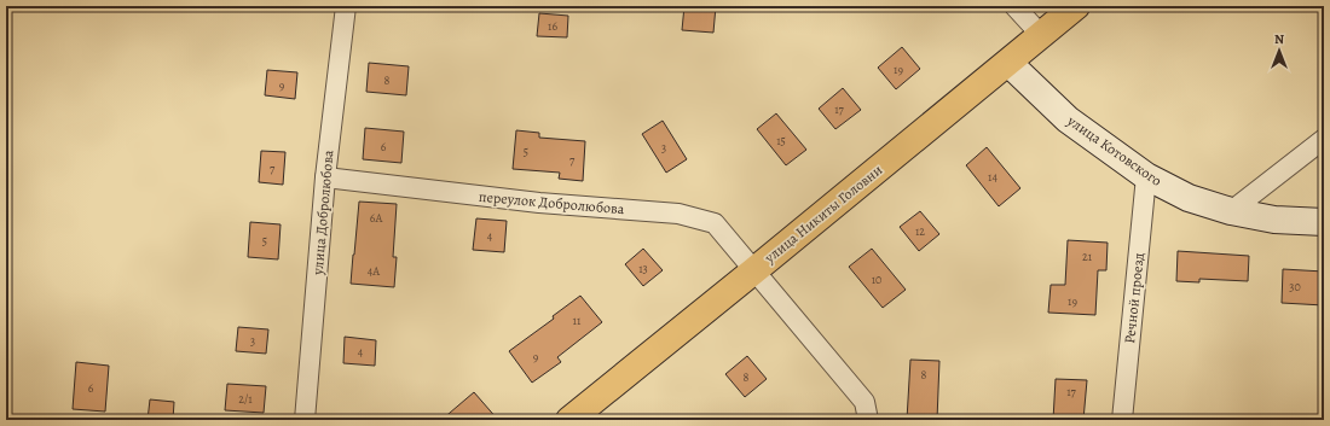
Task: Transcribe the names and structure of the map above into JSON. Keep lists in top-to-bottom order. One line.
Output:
{"streets":{"main road":["улица Никиты Головни"],"street":["улица Котовского","переулок Добролюбова","улица Добролюбова","Речной проезд"]},"crossings":[["улица Котовского","улица Никиты Головни"],["улица Котовского","Речной проезд"],["переулок Добролюбова","улица Добролюбова"],["переулок Добролюбова","улица Никиты Головни"]],"house_numbers":["16","19","8","9","17","15","6","3","5","7","7","14","6А","12","4","5","21","13","4А","10","30","19","11","3","4","9","8","8","6","17","2/1"],"north":"top"}
